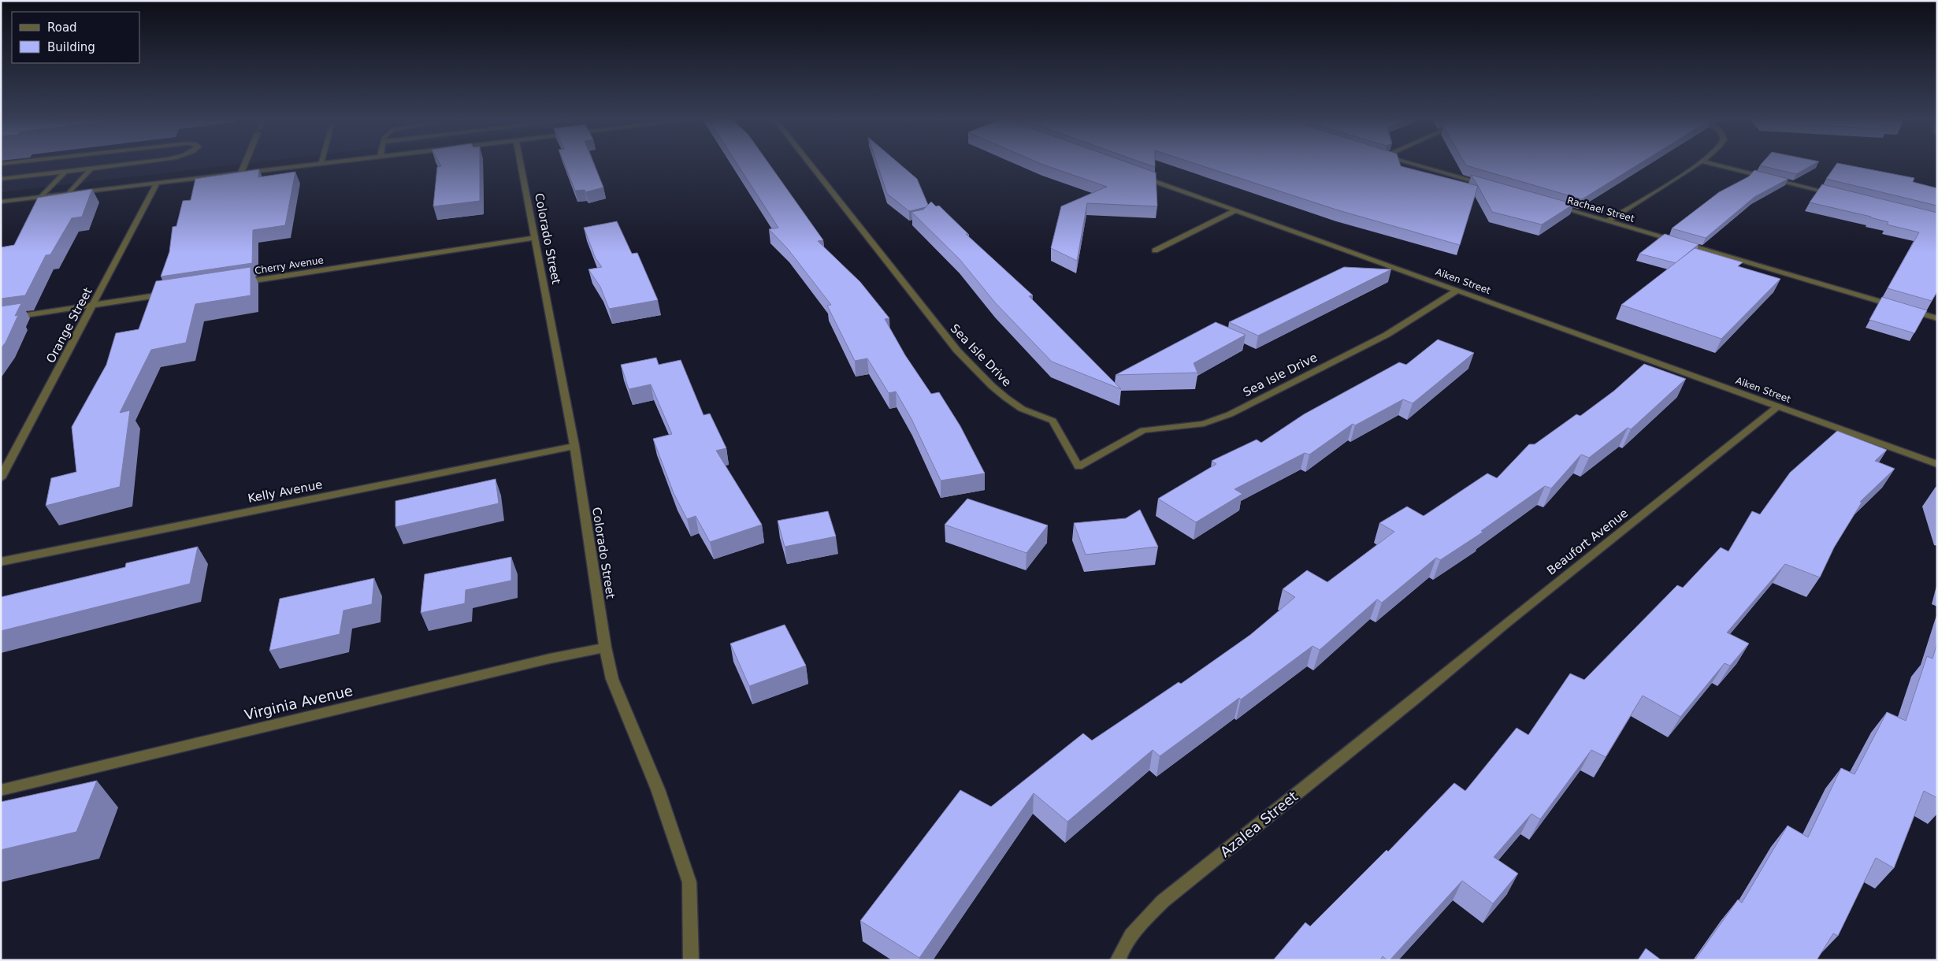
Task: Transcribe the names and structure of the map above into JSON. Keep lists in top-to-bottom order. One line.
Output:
{"streets":{"street":["Rachael Street","Colorado Street","Cherry Avenue","Aiken Street","Orange Street","Sea Isle Drive","Kelly Avenue","Beaufort Avenue","Virginia Avenue","Azalea Street"]},"crossings":[["Colorado Street","Cherry Avenue"],["Colorado Street","Kelly Avenue"],["Colorado Street","Virginia Avenue"],["Aiken Street","Sea Isle Drive"],["Aiken Street","Beaufort Avenue"],["Beaufort Avenue","Azalea Street"]],"legend":["Road","Building"]}
